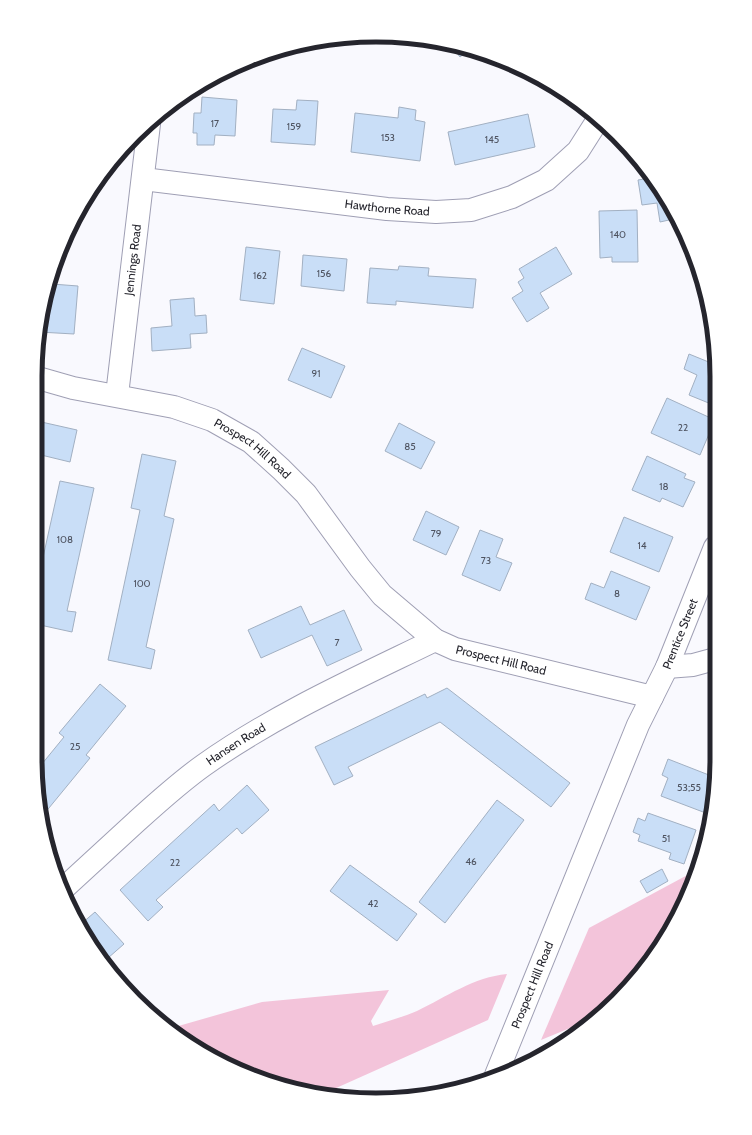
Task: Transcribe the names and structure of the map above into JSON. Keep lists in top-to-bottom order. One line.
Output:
{"streets":{"street":["Hawthorne Road","Jennings Road","Prospect Hill Road","Prentice Street","Hansen Road"]},"crossings":[["Hawthorne Road","Jennings Road"],["Jennings Road","Prospect Hill Road"],["Prospect Hill Road","Prentice Street"],["Prospect Hill Road","Hansen Road"]],"house_numbers":["17","159","153","145","140","156","162","91","22","85","18","79","108","14","73","100","8","7","25","53;55","51","46","22","42"]}
